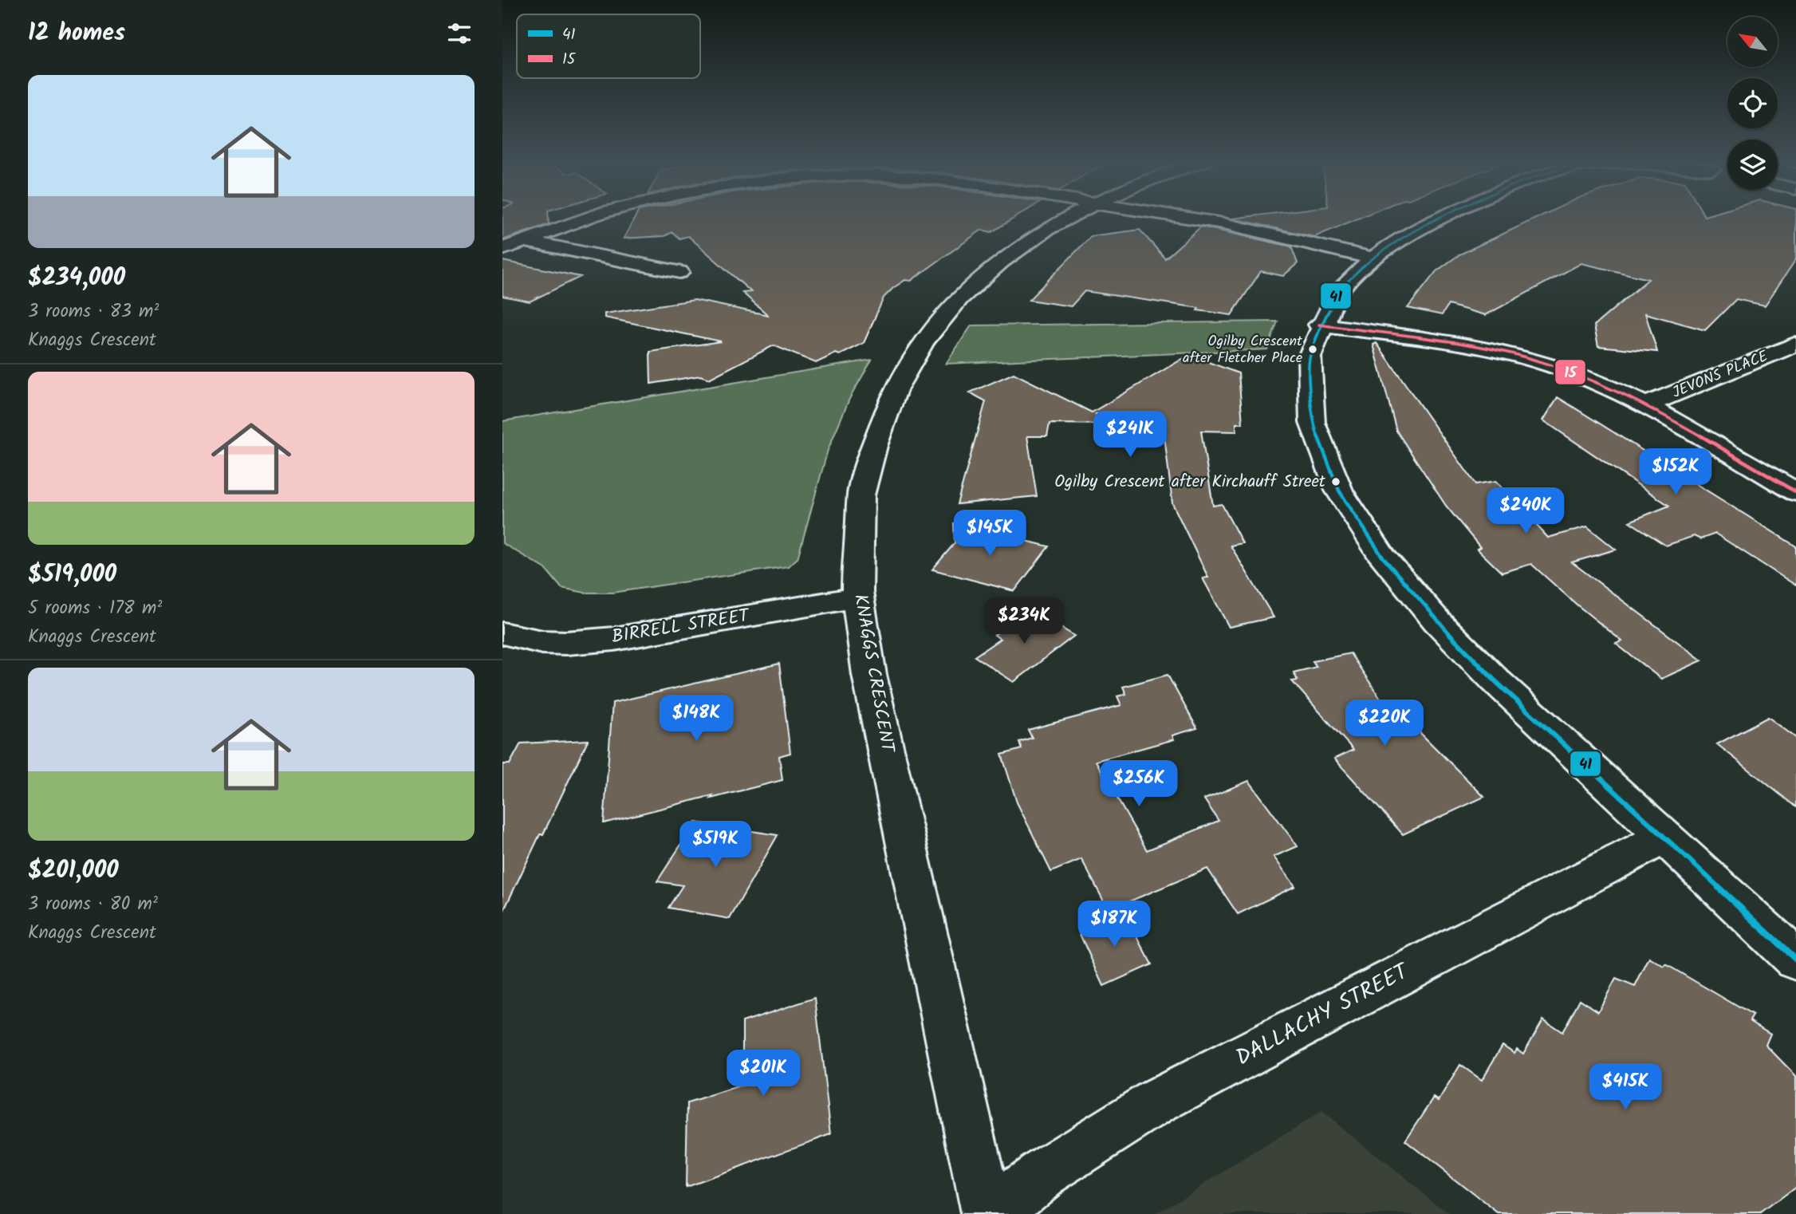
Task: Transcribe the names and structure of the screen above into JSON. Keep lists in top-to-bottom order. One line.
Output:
{"streets":{"street":["JEVONS PLACE","BIRRELL STREET","KNAGGS CRESCENT","DALLACHY STREET"]},"crossings":[["BIRRELL STREET","KNAGGS CRESCENT"]],"places":["Ogilby Crescent after Fletcher Place","Ogilby Crescent after Kirchauff Street"],"lines":["transit line 41","transit line 15"],"legend":["41","15"],"north":"top left","page":{"heading":"12 homes","list":[{"name":"$234,000","note":"3 rooms · 83 m² · Knaggs Crescent"},{"name":"$519,000","note":"5 rooms · 178 m² · Knaggs Crescent"},{"name":"$201,000","note":"3 rooms · 80 m² · Knaggs Crescent"}],"price":["$241K","$152K","$240K","$145K","$234K","$148K","$220K","$256K","$519K","$187K","$201K","$415K"]}}
